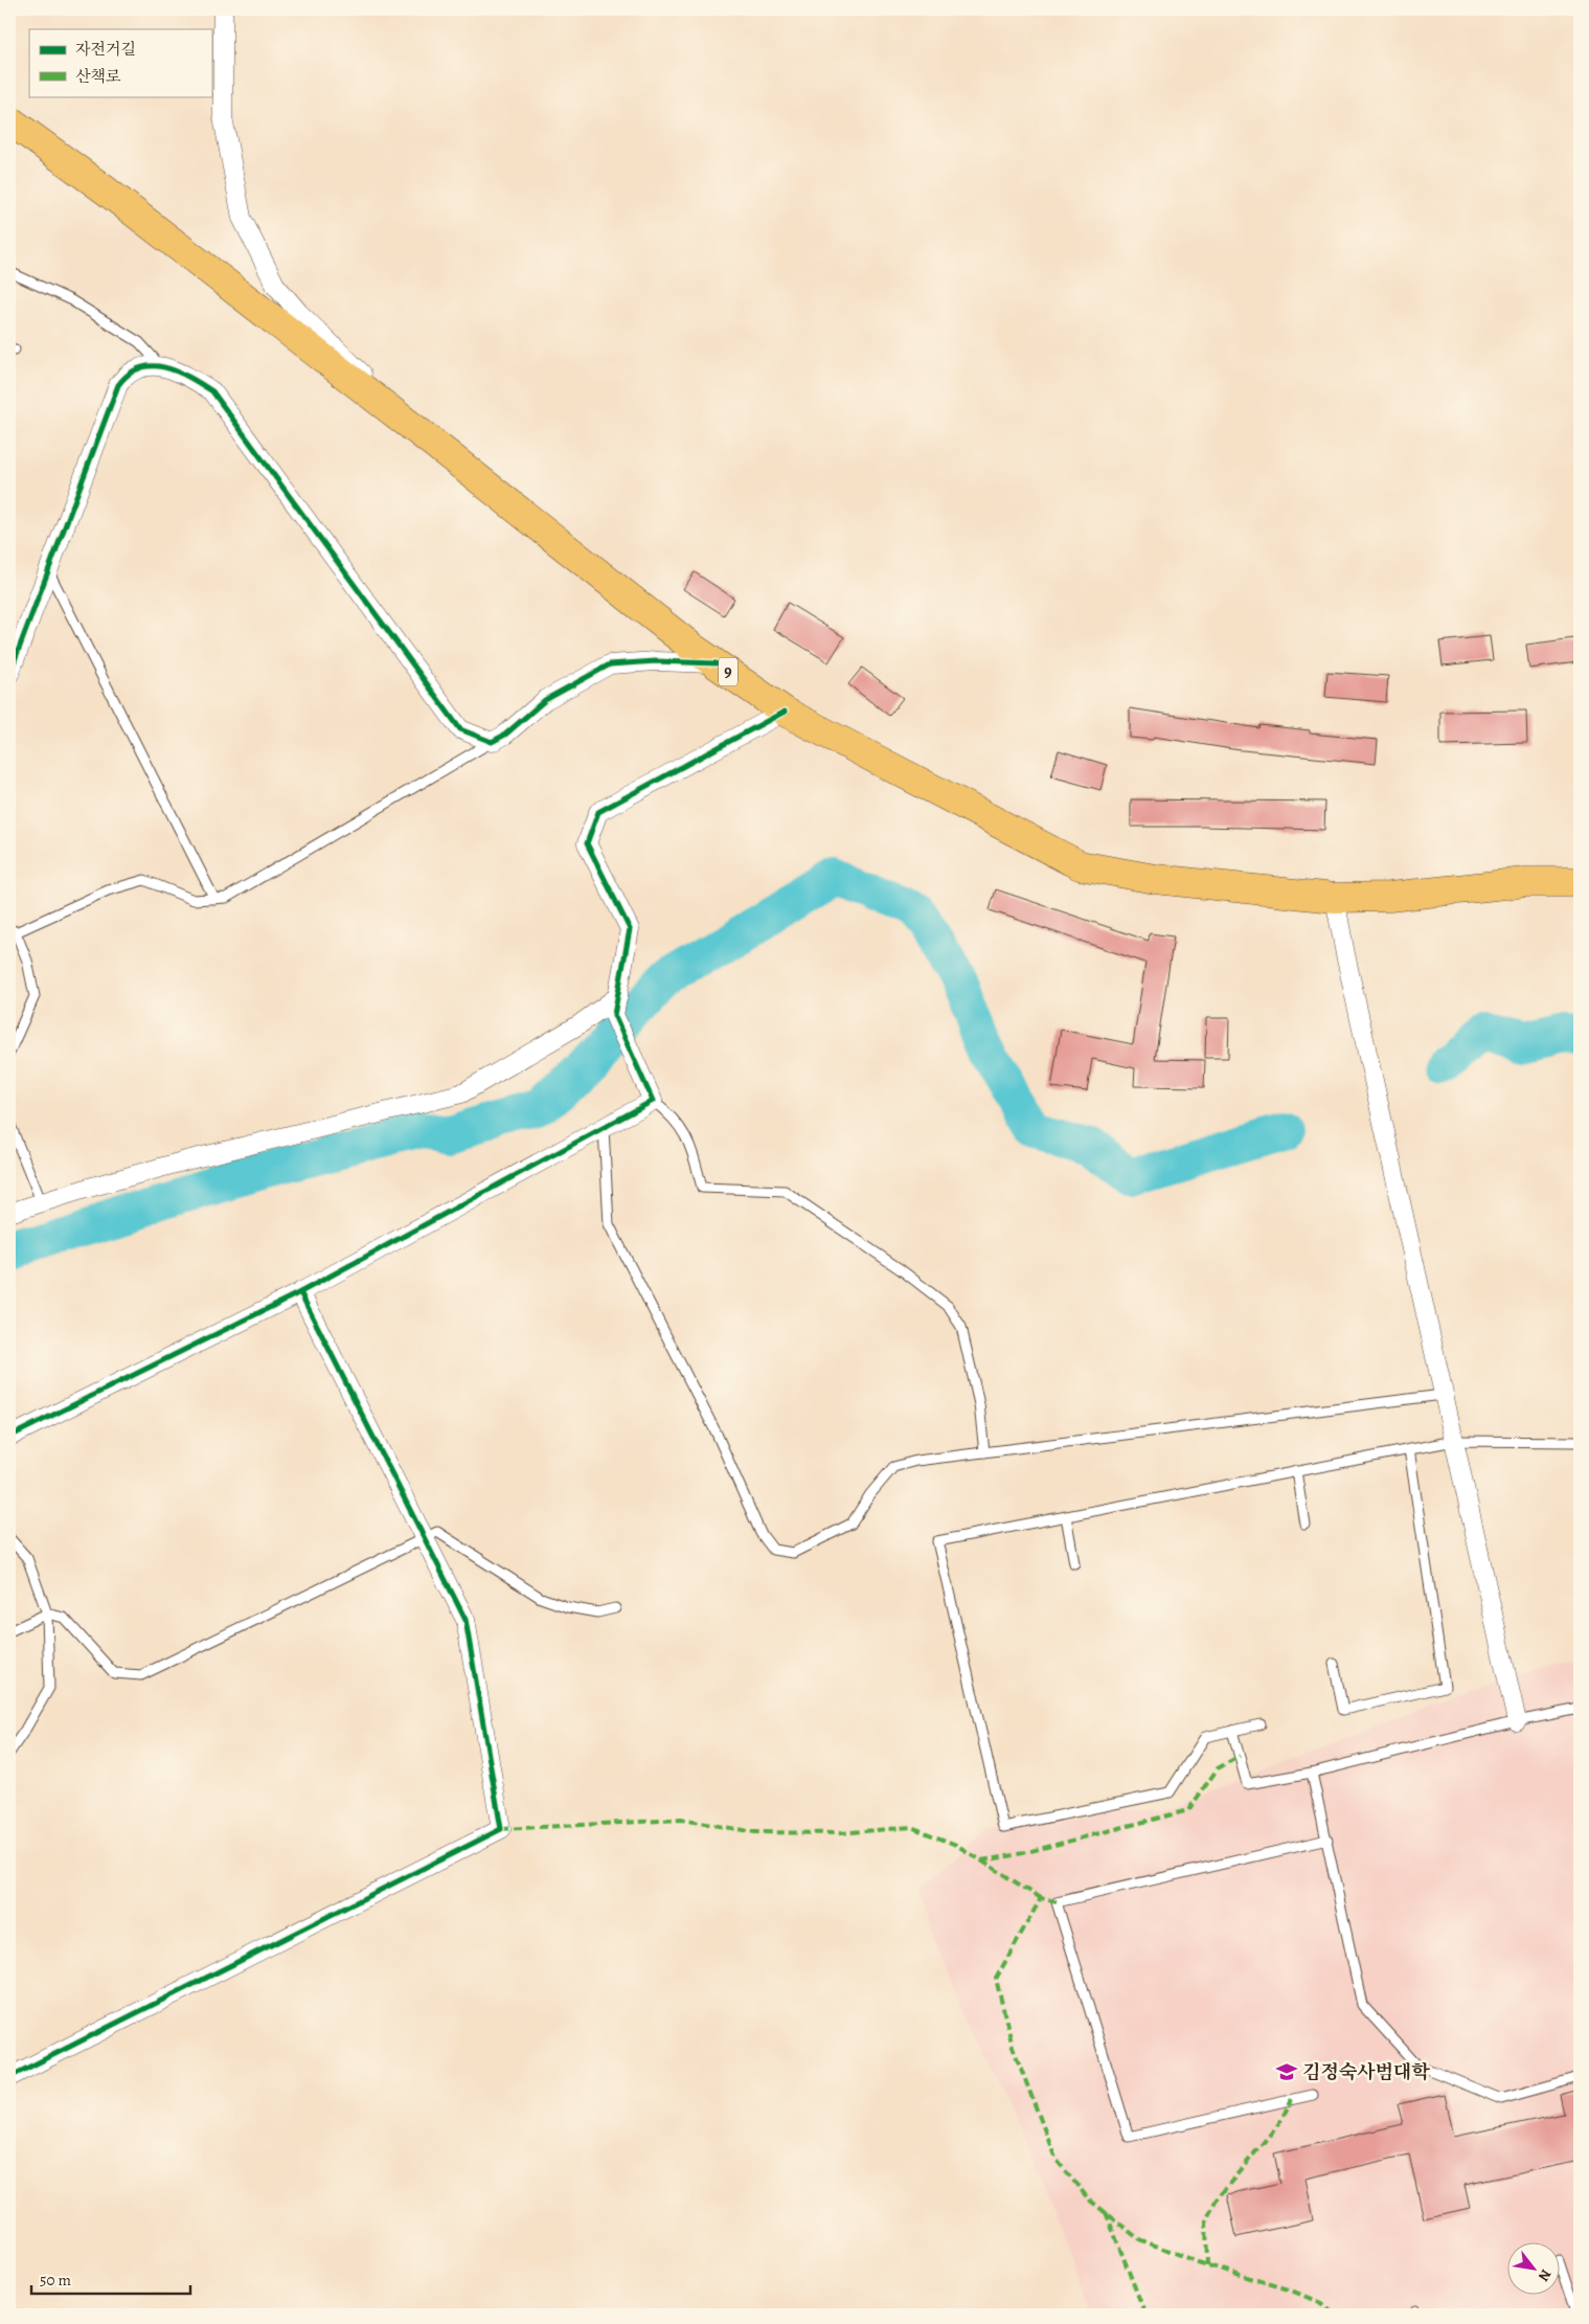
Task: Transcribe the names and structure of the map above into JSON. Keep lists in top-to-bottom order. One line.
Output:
{"streets":{"main road":["9"]},"places":{"school or university":["김정숙사범대학"]},"legend":["자전거길","산책로"],"scale_bar":"50 m","north":"bottom right"}
